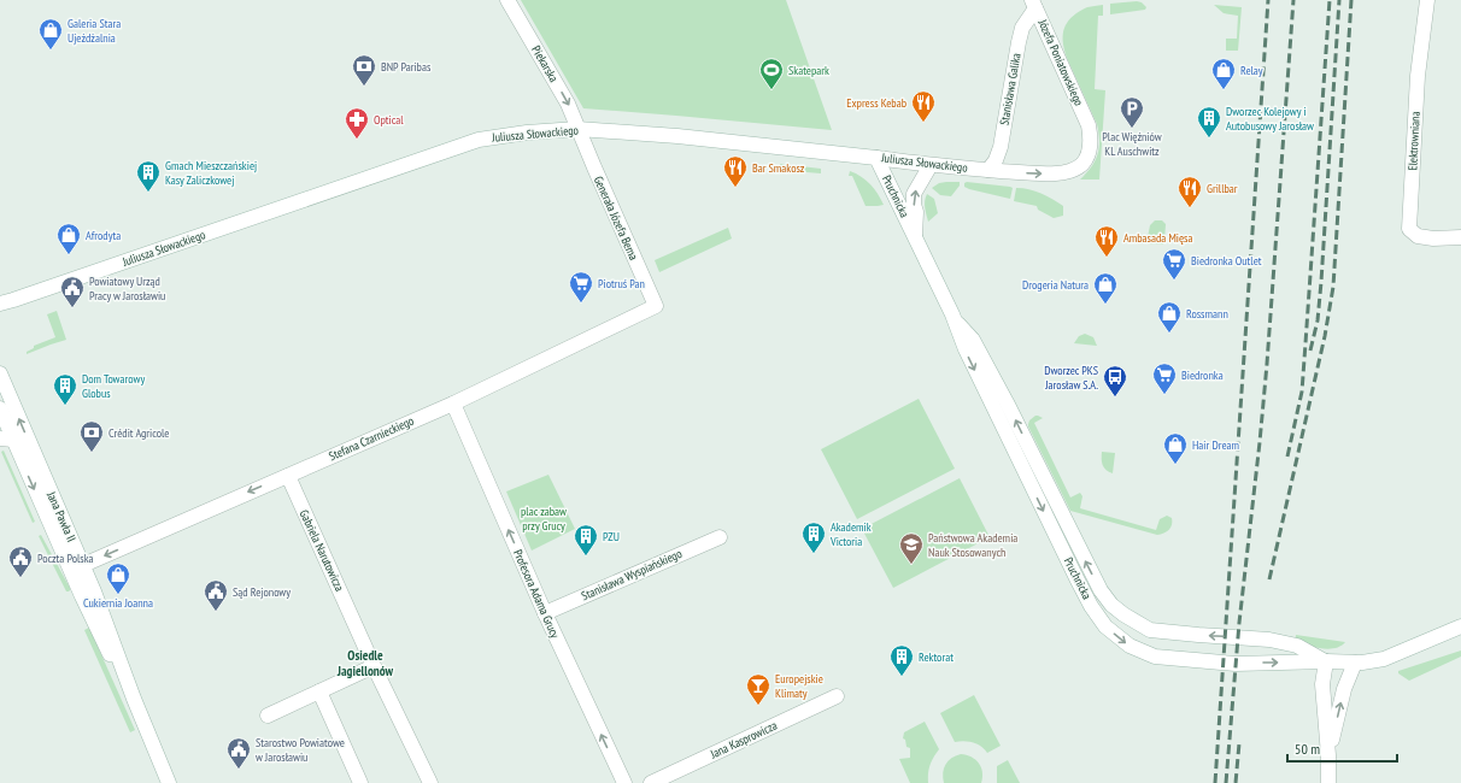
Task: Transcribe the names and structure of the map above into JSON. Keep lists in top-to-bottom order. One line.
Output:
{"streets":{"street":["Józefa Poniatowskiego","Piekarska","Stanisława Galika","Juliusza Słowackiego","Elektrowniana","Pruchnicka","Generała Józefa Bema","Stefana Czarnieckiego","Jana Pawła II","Gabriela Narutowicza","Stanisława Wyspiańskiego","Profesora Adama Grucy","Jana Kasprowicza"]},"crossings":[["Józefa Poniatowskiego","Stanisława Galika"],["Józefa Poniatowskiego","Juliusza Słowackiego"],["Piekarska","Juliusza Słowackiego"],["Piekarska","Generała Józefa Bema"],["Stanisława Galika","Juliusza Słowackiego"],["Juliusza Słowackiego","Pruchnicka"],["Juliusza Słowackiego","Generała Józefa Bema"],["Generała Józefa Bema","Stefana Czarnieckiego"],["Stefana Czarnieckiego","Jana Pawła II"],["Stefana Czarnieckiego","Gabriela Narutowicza"],["Stefana Czarnieckiego","Profesora Adama Grucy"],["Stanisława Wyspiańskiego","Profesora Adama Grucy"]],"one_way":["Piekarska","Stefana Czarnieckiego","Profesora Adama Grucy"],"districts":["Osiedle Jagiellonów"],"parks":["plac zabaw przy Grucy"],"places":{"shop":["Galeria Stara Ujeżdżalnia","Relay","Afrodyta","Drogeria Natura","Rossmann","Hair Dream","Cukiernia Joanna"],"bank":["BNP Paribas","Crédit Agricole"],"sports":["Skatepark"],"restaurant":["Express Kebab","Bar Smakosz","Grillbar","Ambasada Mięsa"],"parking":["Plac Więźniów KL Auschwitz"],"building":["Dworzec Kolejowy i Autobusowy Jarosław","Gmach Mieszczańskiej Kasy Zaliczkowej","Dom Towarowy Globus","Akademik Victoria","PZU","Rektorat"],"pharmacy":["Optical"],"supermarket":["Biedronka Outlet","Piotruś Pan","Biedronka"],"public building":["Powiatowy Urząd Pracy w Jarosławiu","Poczta Polska","Sąd Rejonowy","Starostwo Powiatowe w Jarosławiu"],"bus stop":["Dworzec PKS Jarosław S.A."],"school or university":["Państwowa Akademia Nauk Stosowanych"],"bar":["Europejskie Klimaty"]},"scale_bar":"50 m"}
